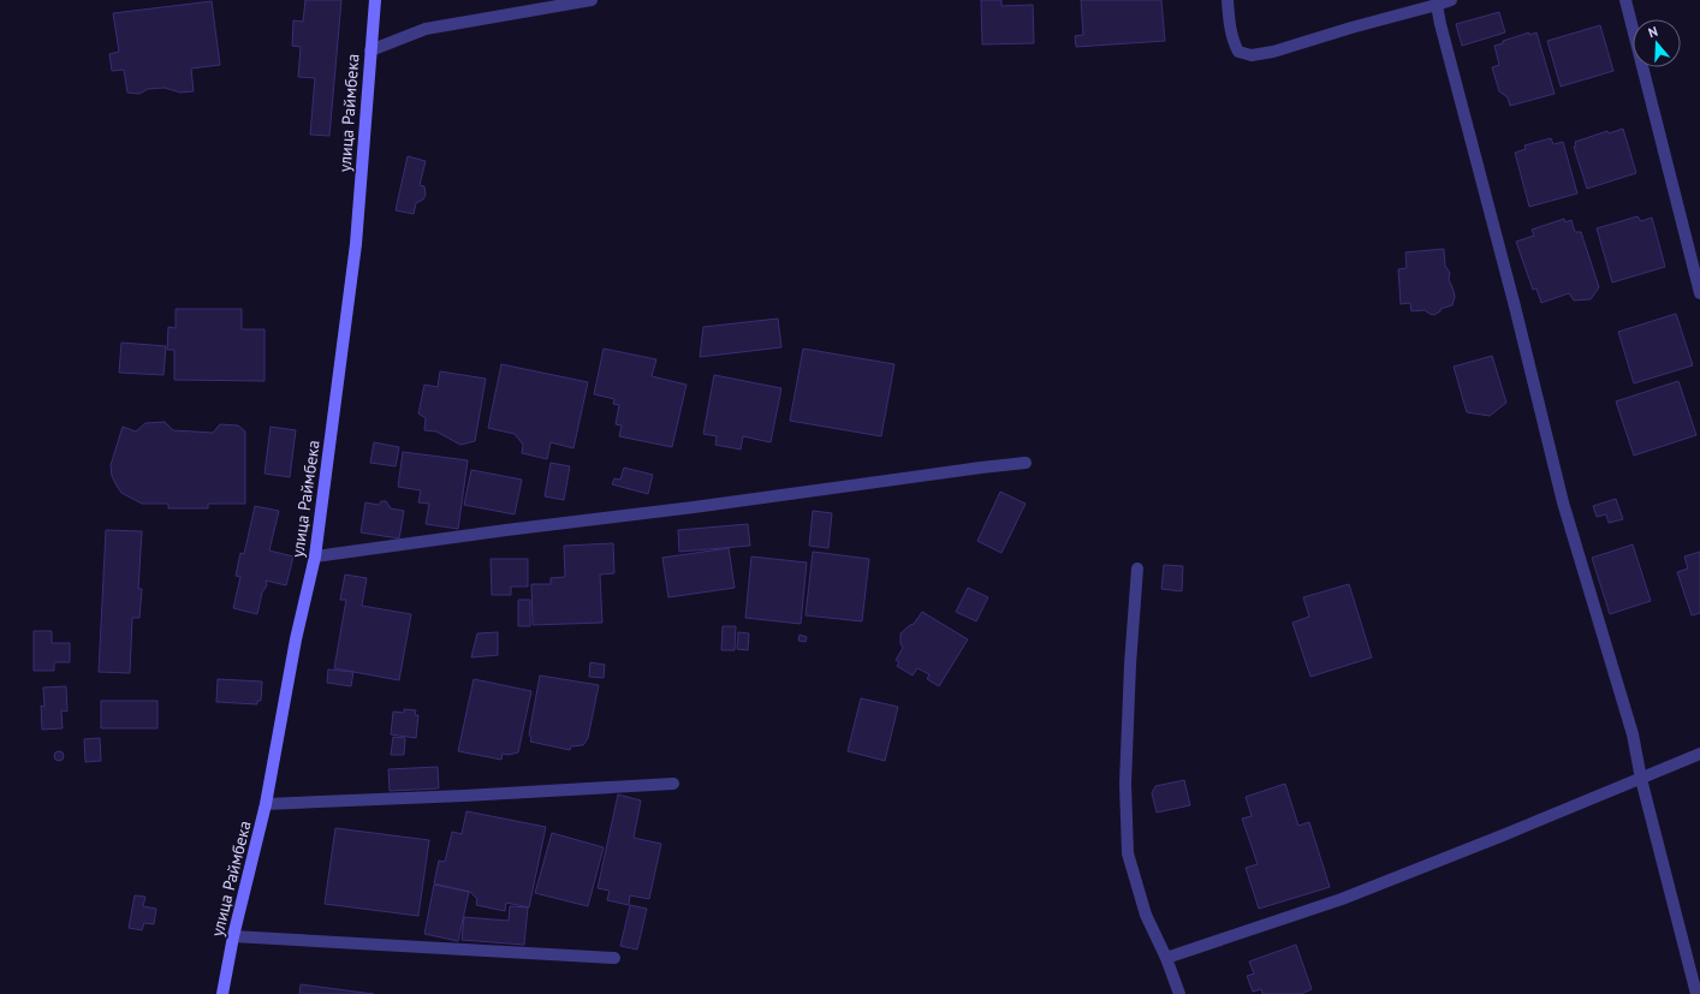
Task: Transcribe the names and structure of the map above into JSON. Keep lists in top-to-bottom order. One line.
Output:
{"streets":{"street":["улица Раймбека"]},"north":"top"}
